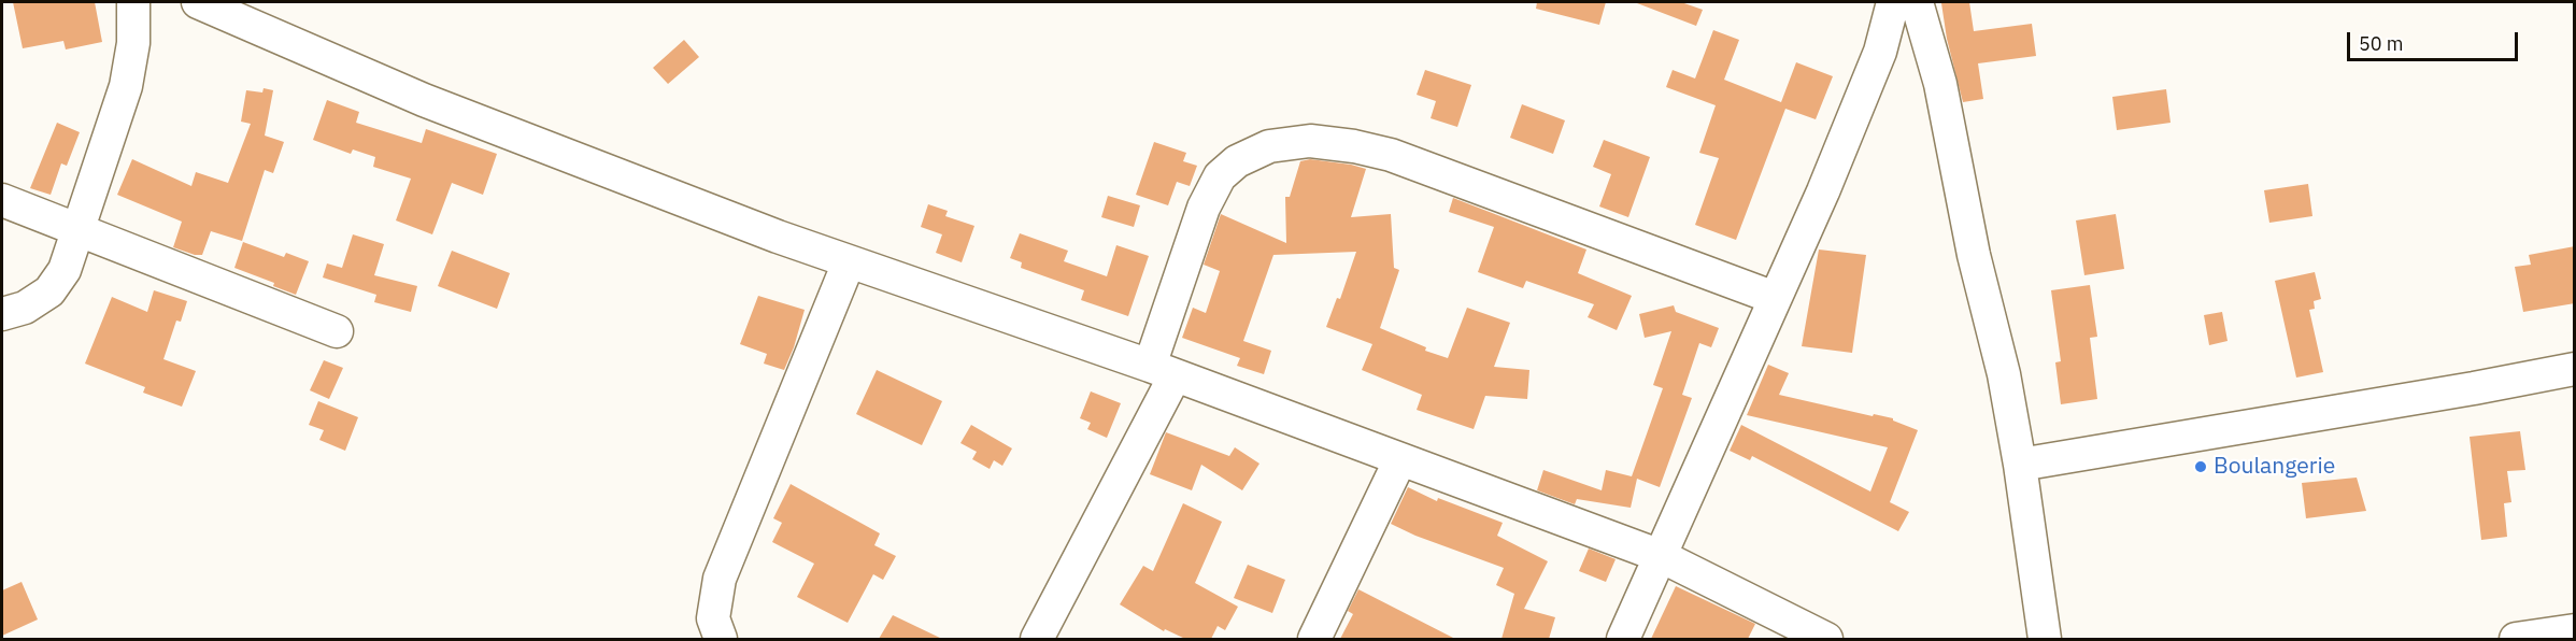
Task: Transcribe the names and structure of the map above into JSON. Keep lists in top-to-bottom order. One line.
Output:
{"places":["Boulangerie"],"scale_bar":"50 m"}
